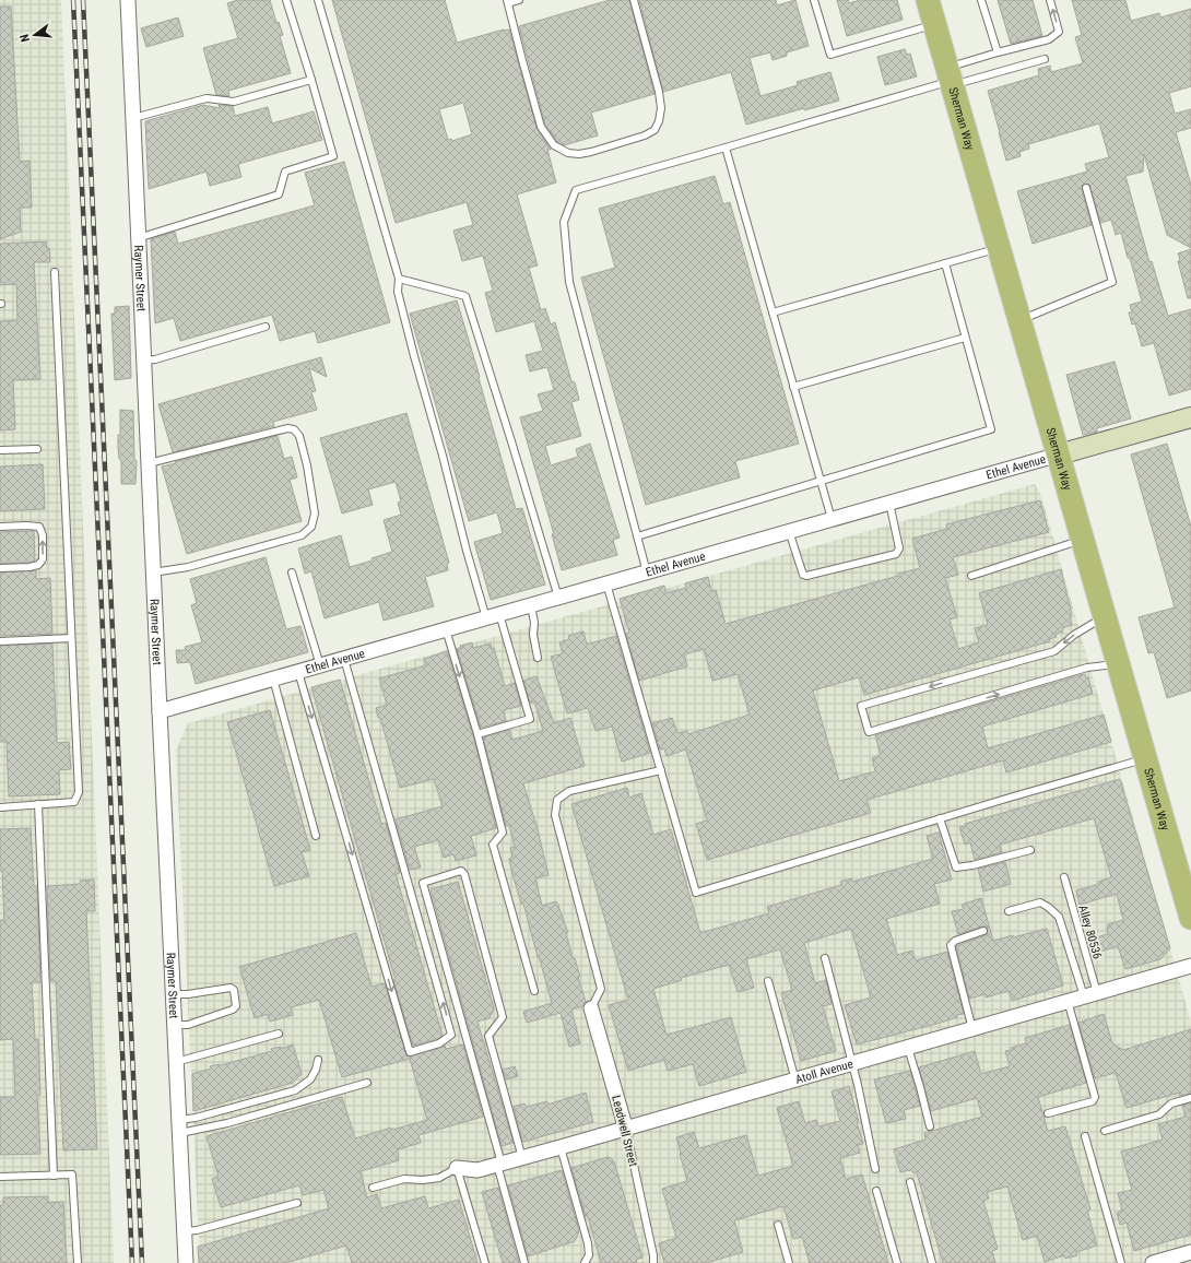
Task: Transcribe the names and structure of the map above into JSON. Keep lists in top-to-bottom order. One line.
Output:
{"streets":{"main road":["Sherman Way"],"street":["Raymer Street","Ethel Avenue","Atoll Avenue","Leadwell Street"],"lane":["Alley 80536"]},"crossings":[["Sherman Way","Ethel Avenue"],["Raymer Street","Ethel Avenue"],["Alley 80536","Atoll Avenue"],["Atoll Avenue","Leadwell Street"]],"north":"left"}
